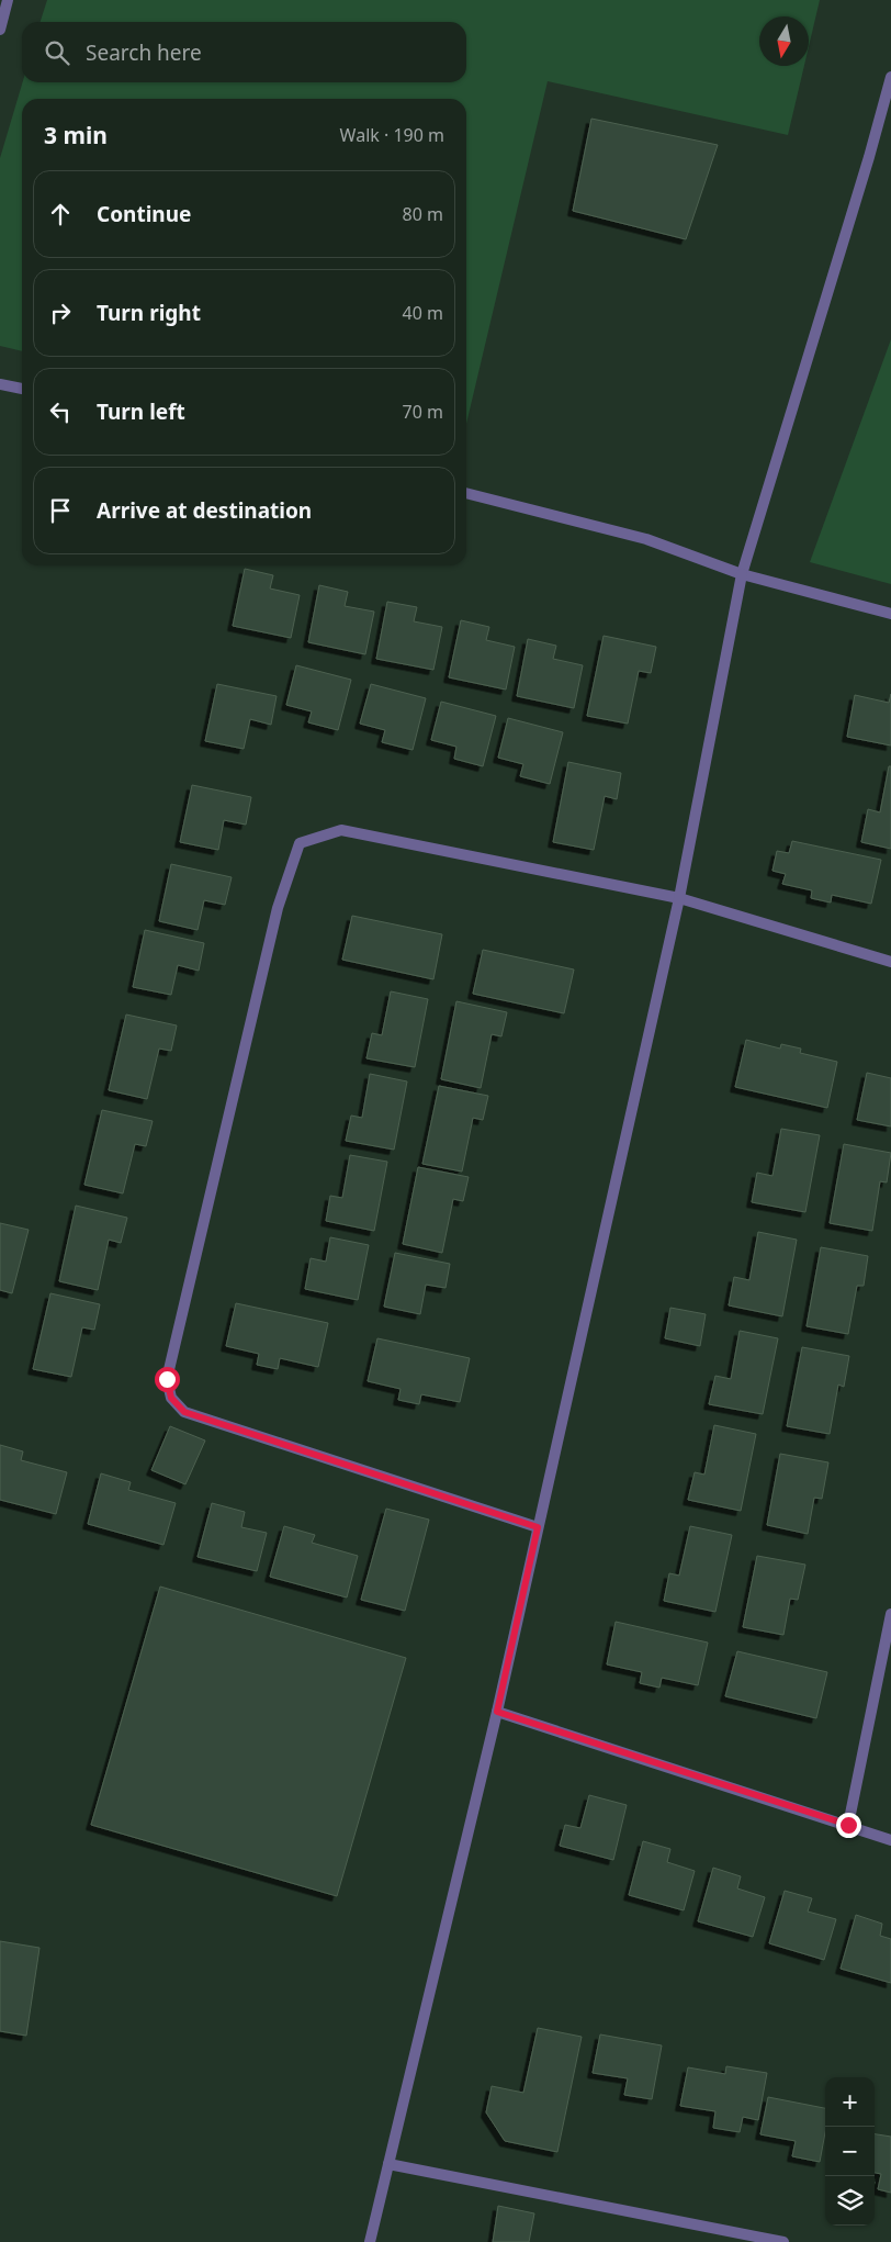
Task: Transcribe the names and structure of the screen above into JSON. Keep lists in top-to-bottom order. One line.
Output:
{"north":"bottom","page":{"search":"Search here","heading":["3 min","Walk · 190 m"],"list":[["Continue","80 m"],["Turn right","40 m"],["Turn left","70 m"],"Arrive at destination"],"map_buttons":["+","−"]}}
